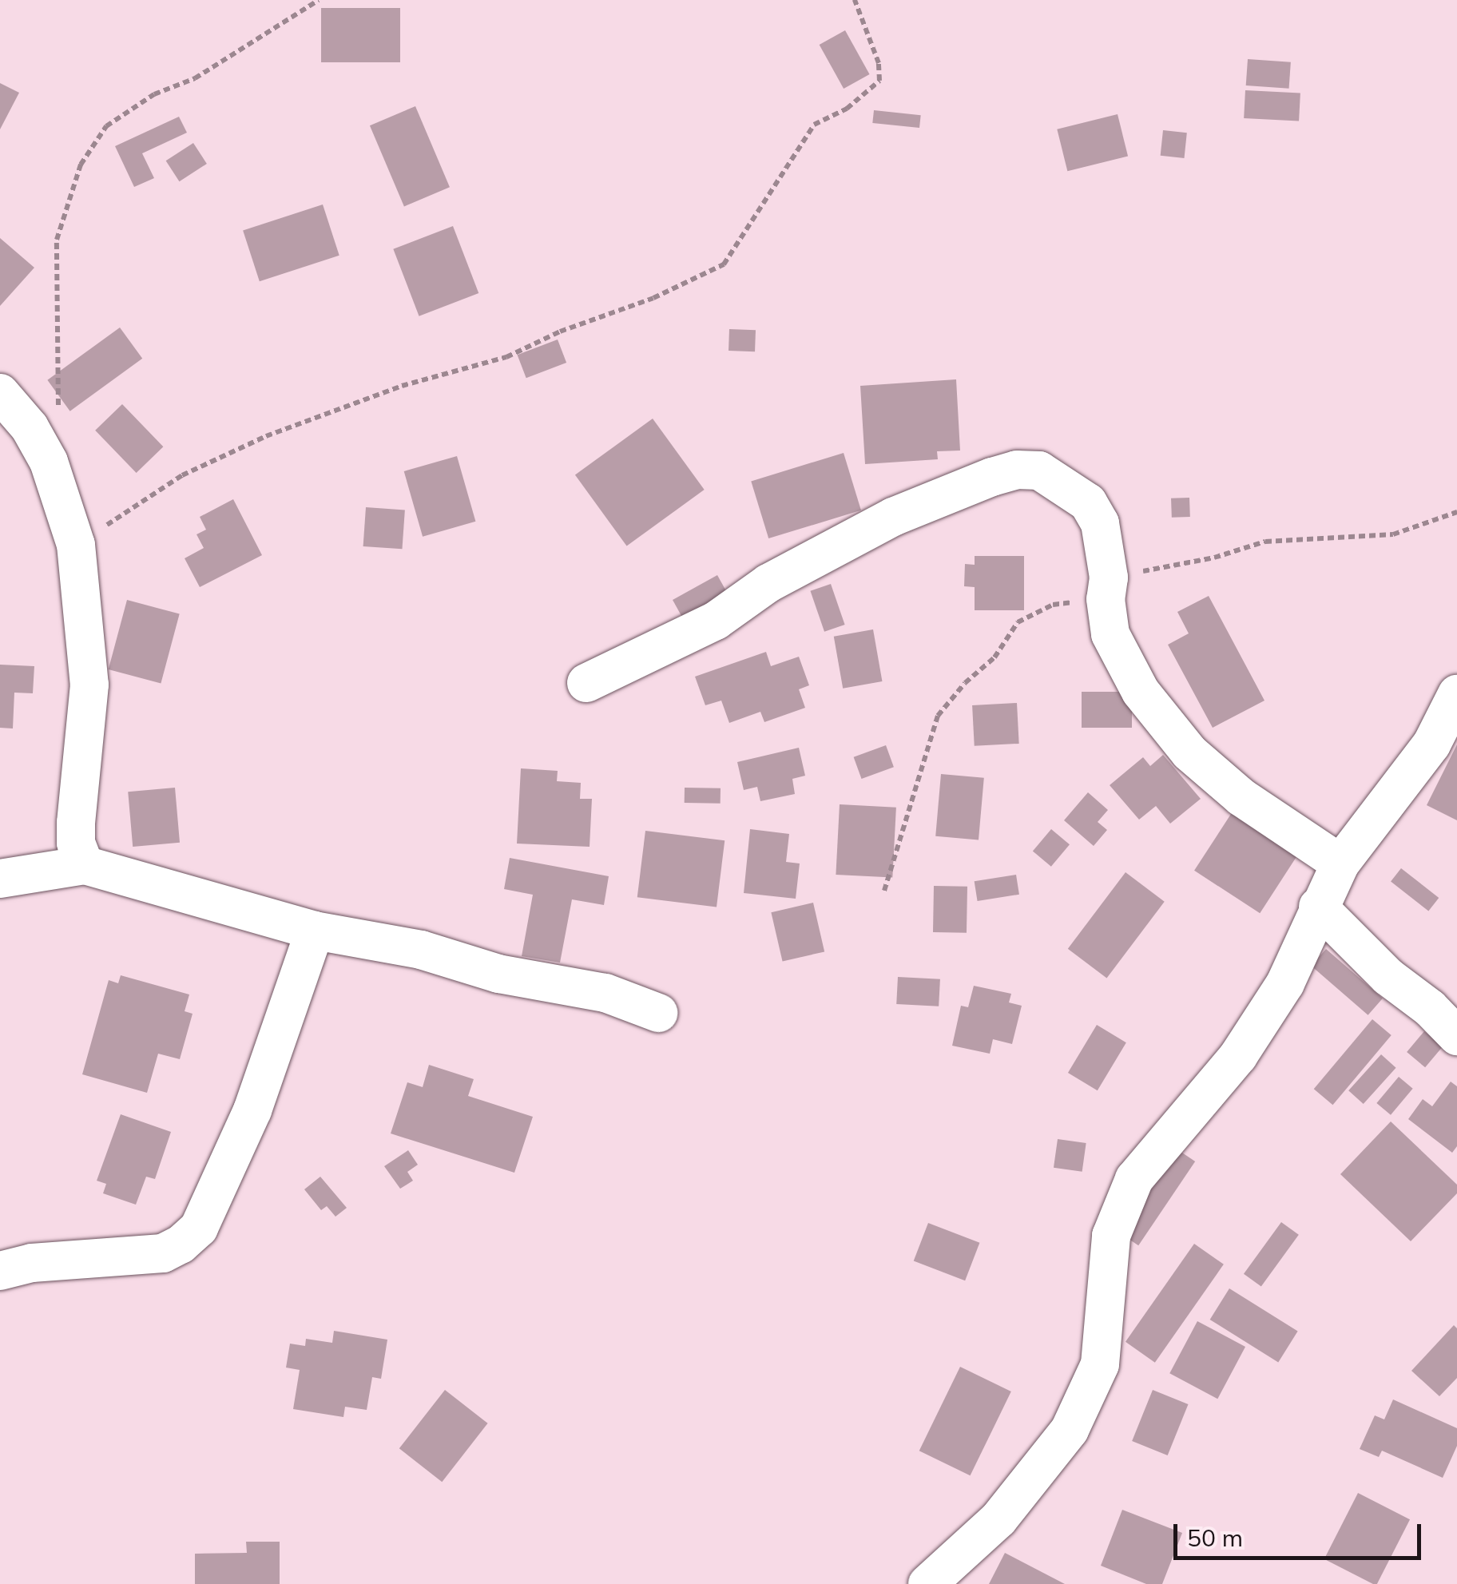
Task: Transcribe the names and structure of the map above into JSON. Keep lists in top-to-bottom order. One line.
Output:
{"scale_bar":"50 m"}
